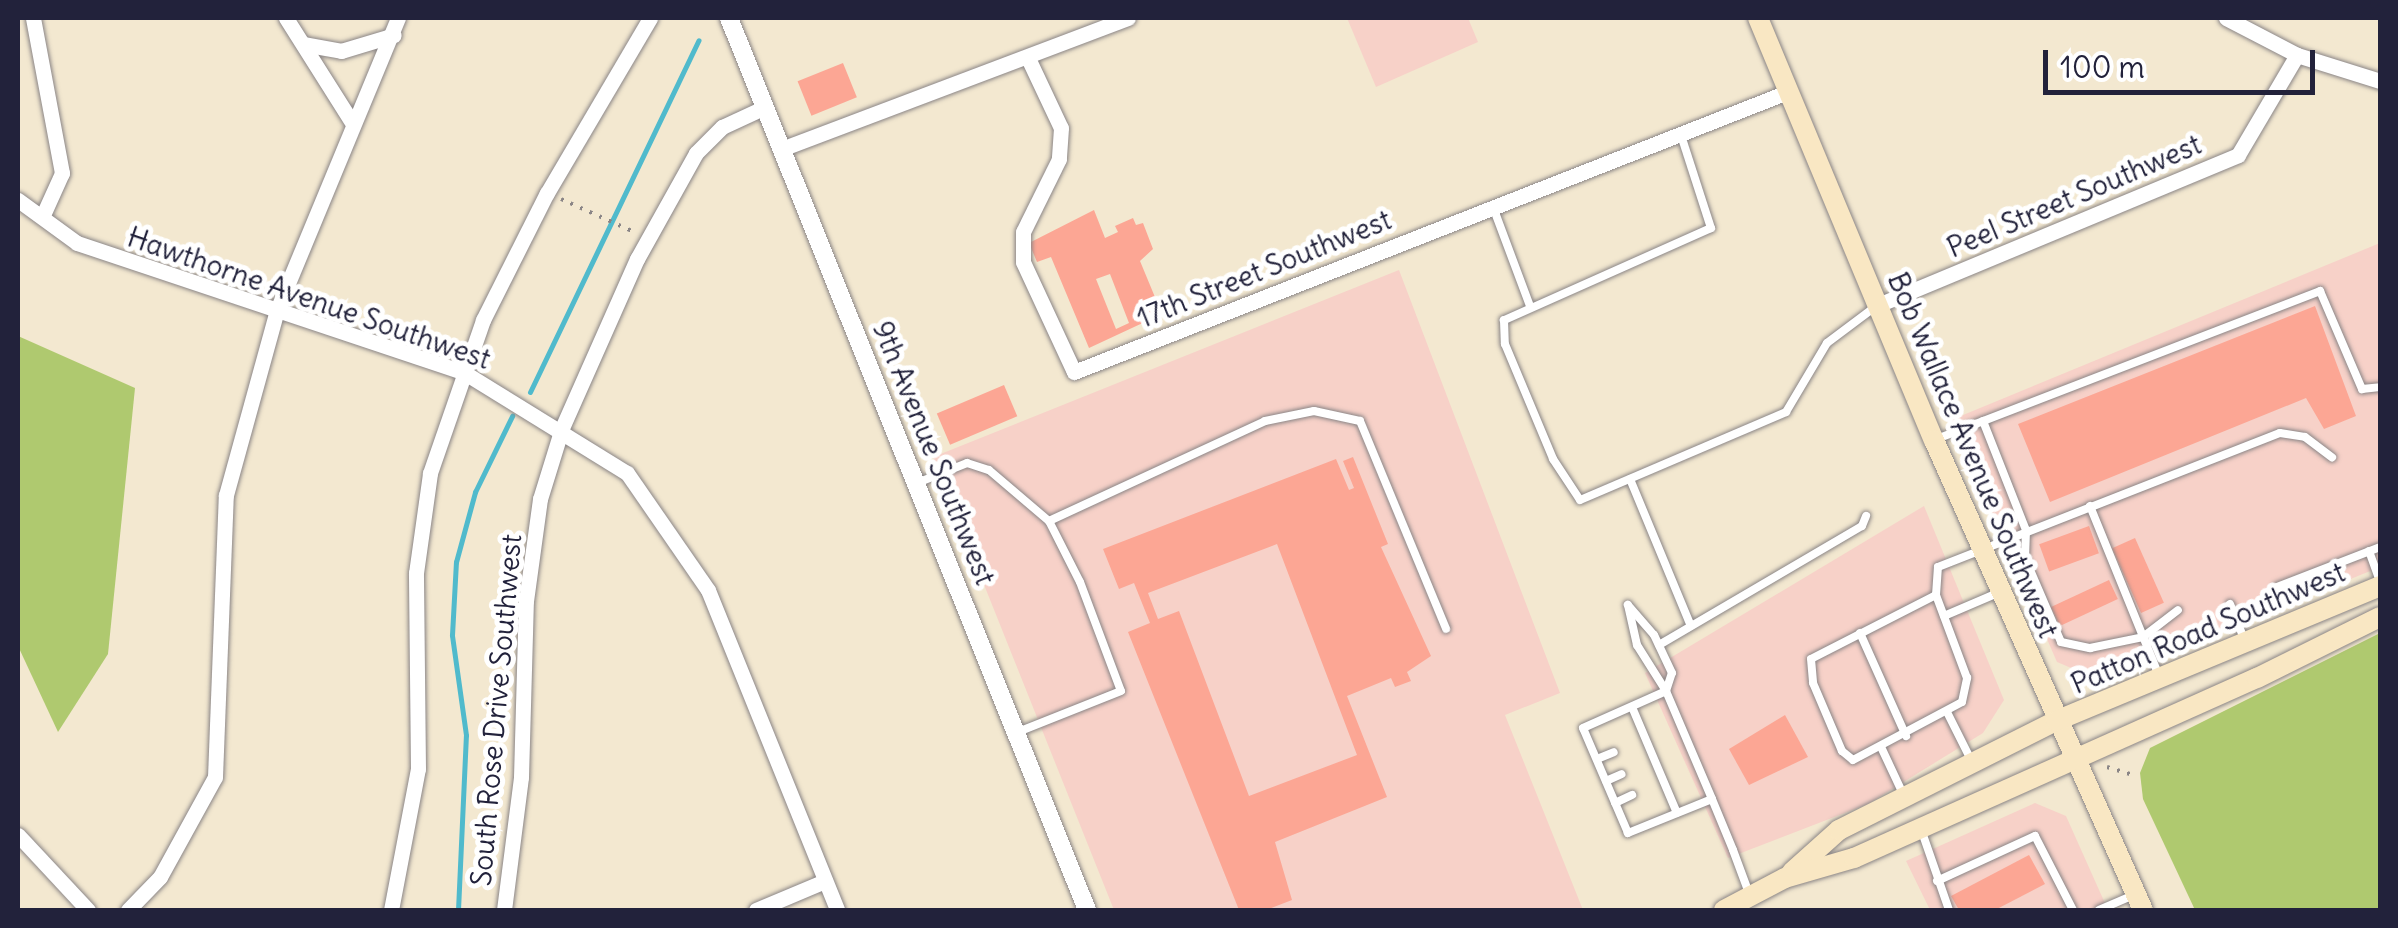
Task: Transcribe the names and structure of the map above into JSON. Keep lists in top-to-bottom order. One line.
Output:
{"streets":{"main road":["Bob Wallace Avenue Southwest","Patton Road Southwest"],"street":["Peel Street Southwest","17th Street Southwest","Hawthorne Avenue Southwest","9th Avenue Southwest","South Rose Drive Southwest"]},"crossings":[["Peel Street Southwest","Bob Wallace Avenue Southwest"],["17th Street Southwest","Bob Wallace Avenue Southwest"],["Hawthorne Avenue Southwest","South Rose Drive Southwest"],["9th Avenue Southwest","South Rose Drive Southwest"],["Bob Wallace Avenue Southwest","Patton Road Southwest"]],"scale_bar":"100 m"}
